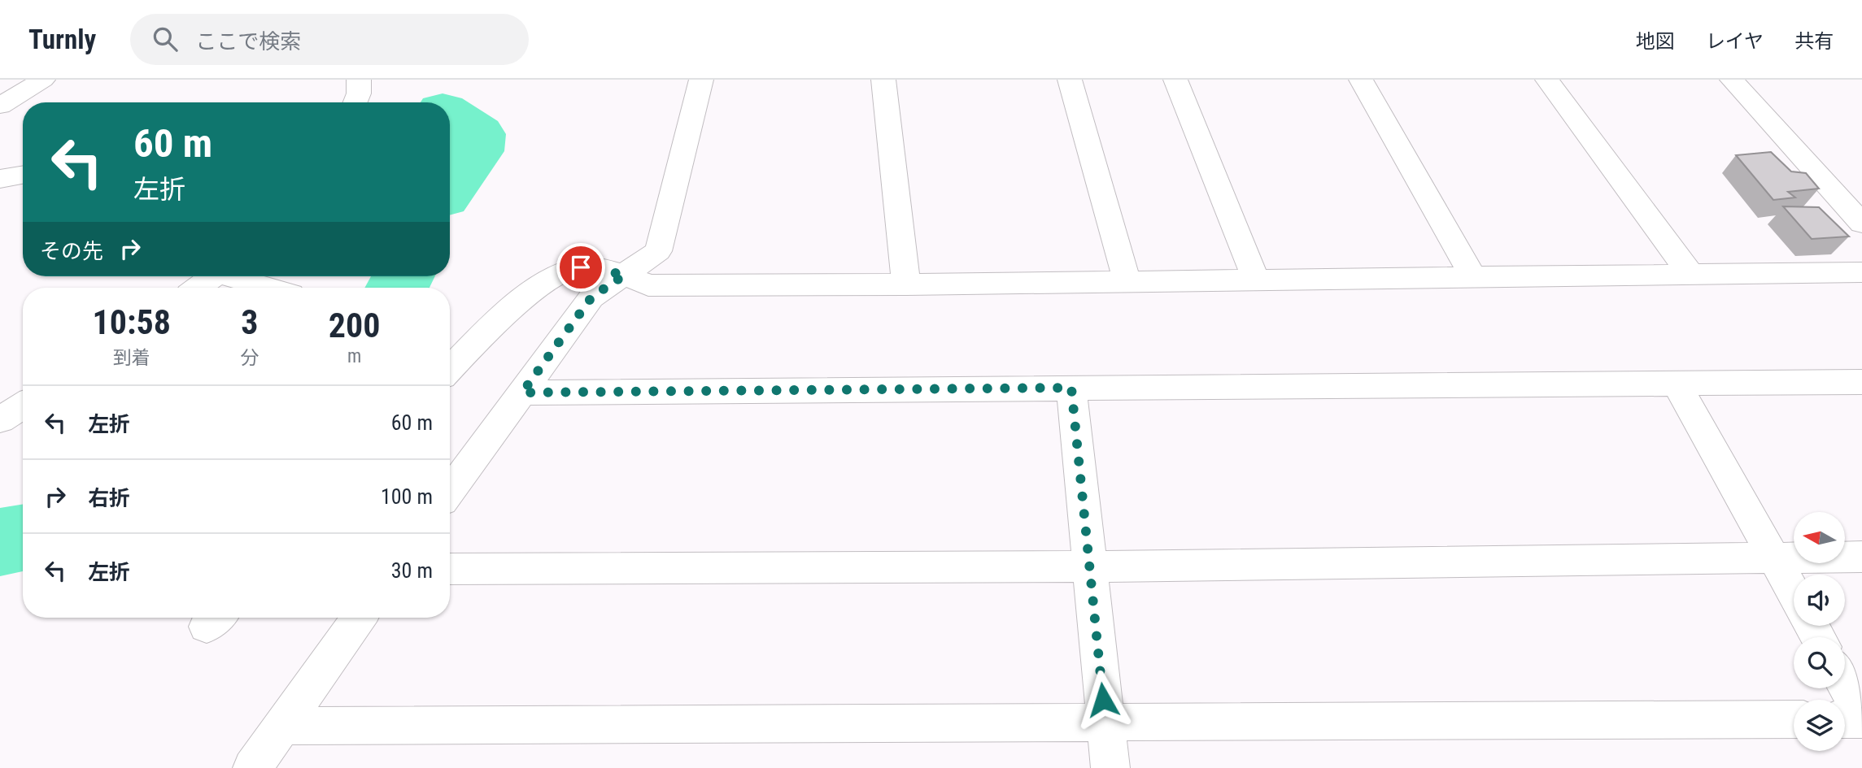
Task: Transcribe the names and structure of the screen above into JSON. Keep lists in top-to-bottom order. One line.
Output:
{"north":"left","page":{"header":"Turnly","search":"ここで検索","nav":["地図","レイヤ","共有"],"turn":["60 m","左折"],"then":"その先","eta":["10:58","到着","3","分","200","m"],"list":[{"name":"左折","value":"60 m"},{"name":"右折","value":"100 m"},{"name":"左折","value":"30 m"}]}}
